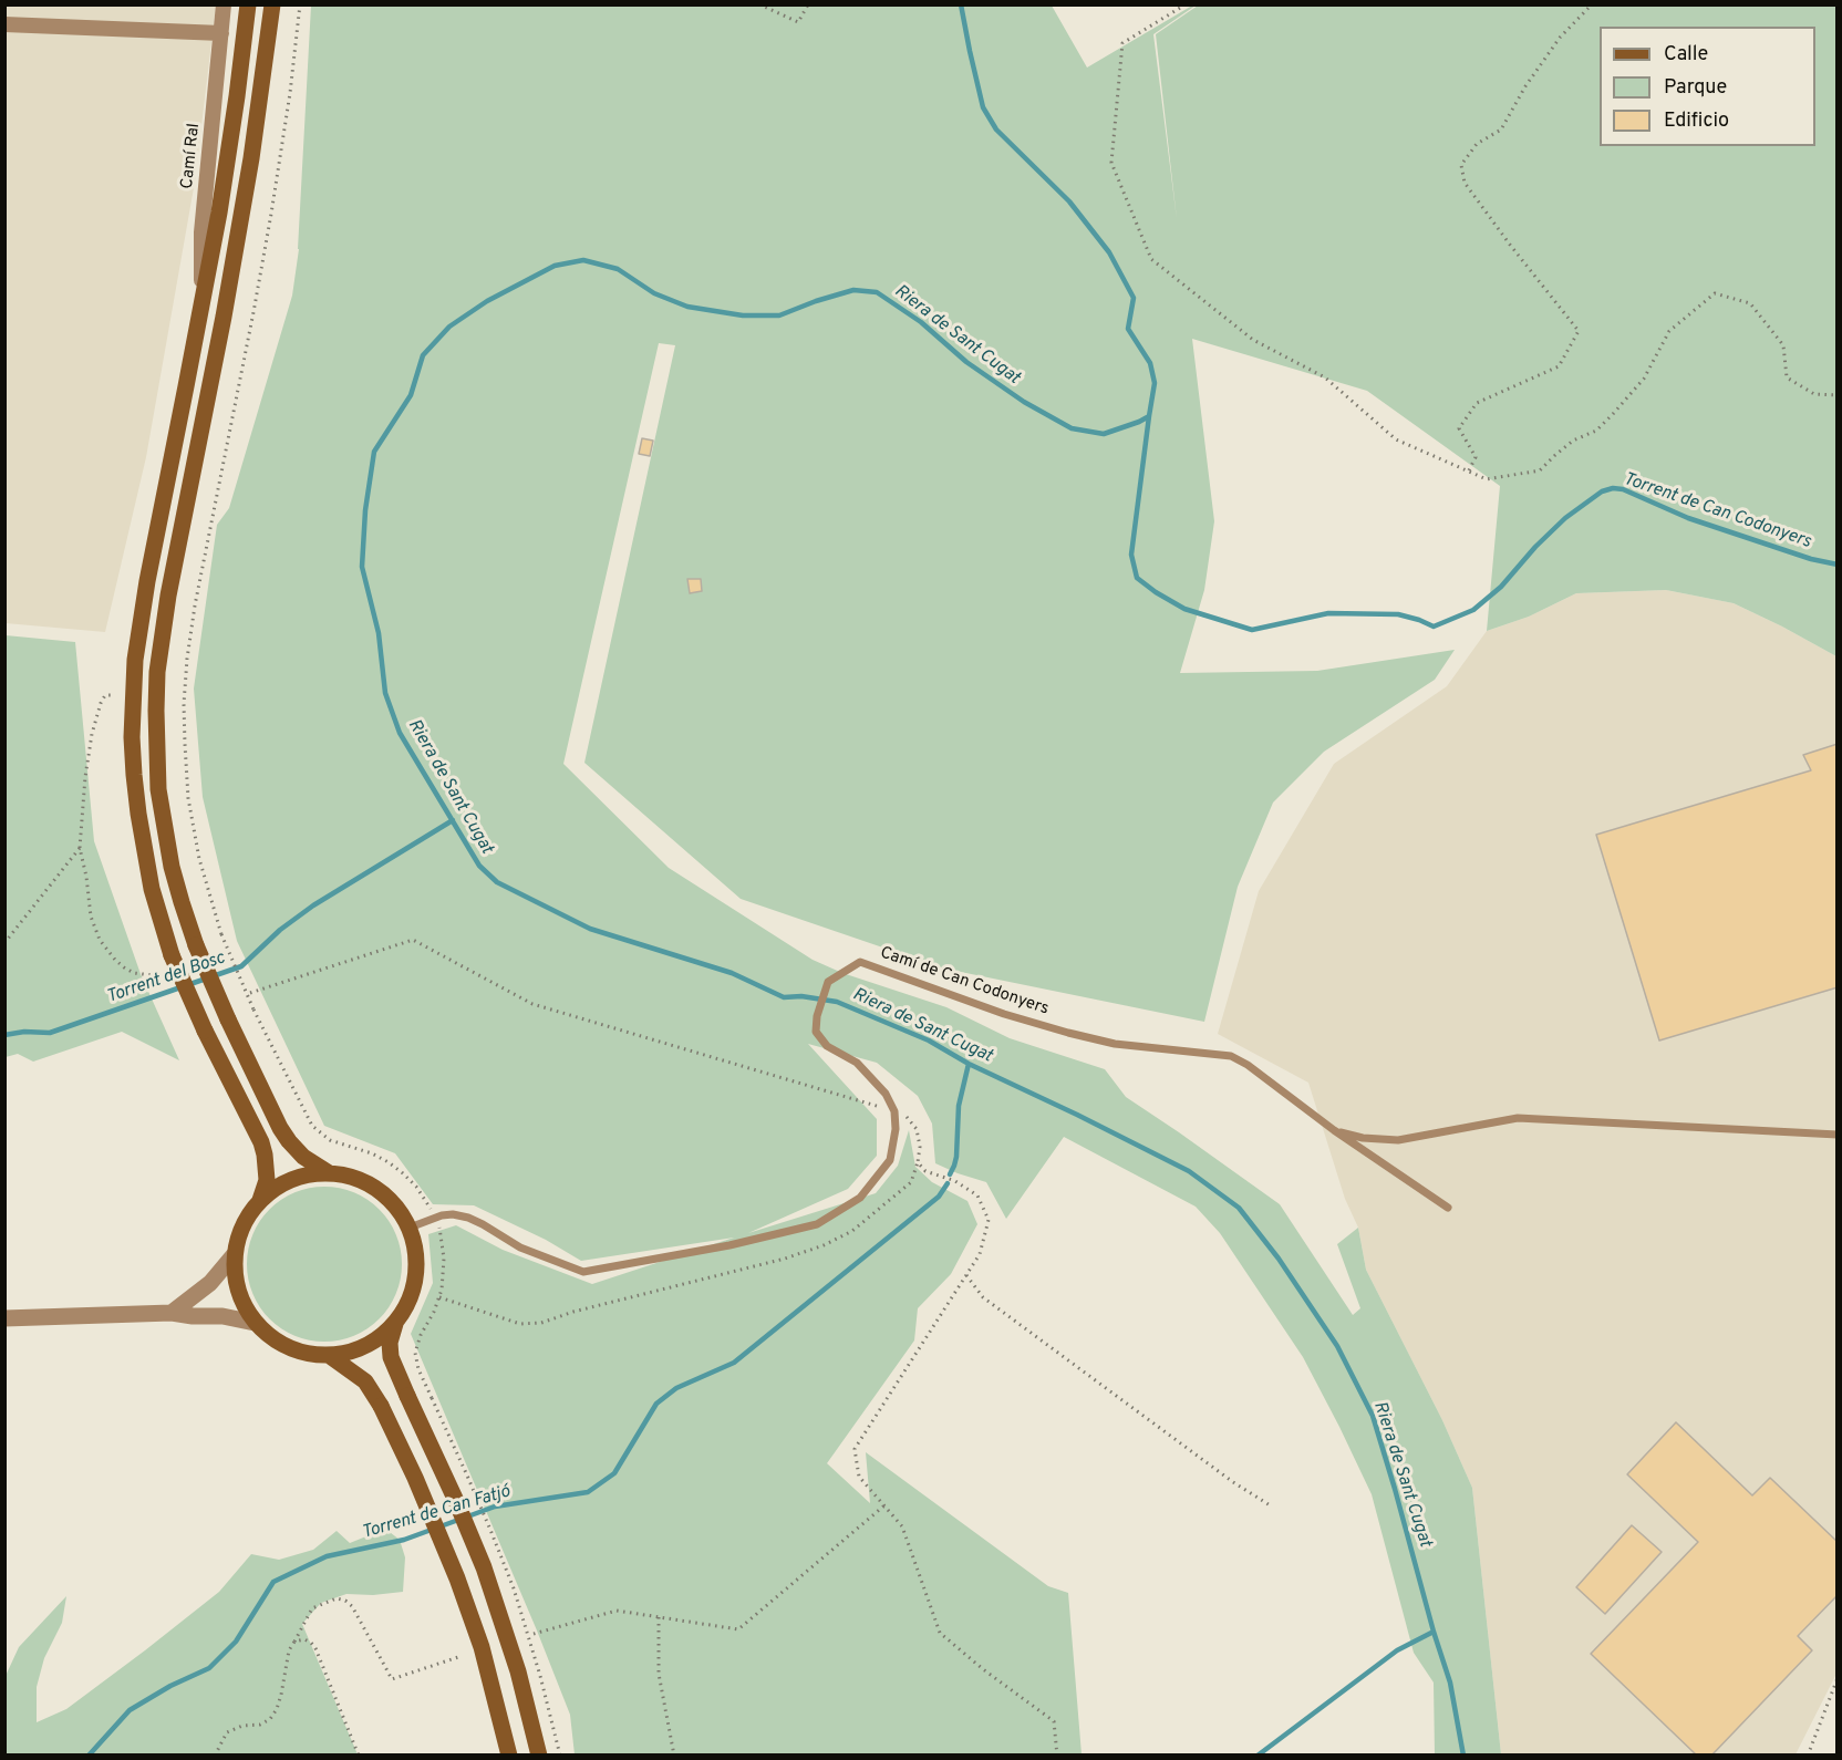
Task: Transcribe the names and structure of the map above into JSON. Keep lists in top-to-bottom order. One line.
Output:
{"streets":{"street":["Camí Ral"],"lane":["Camí de Can Codonyers"]},"water":["Riera de Sant Cugat","Torrent de Can Codonyers","Torrent del Bosc","Torrent de Can Fatjó"],"legend":["Calle","Parque","Edificio"]}
